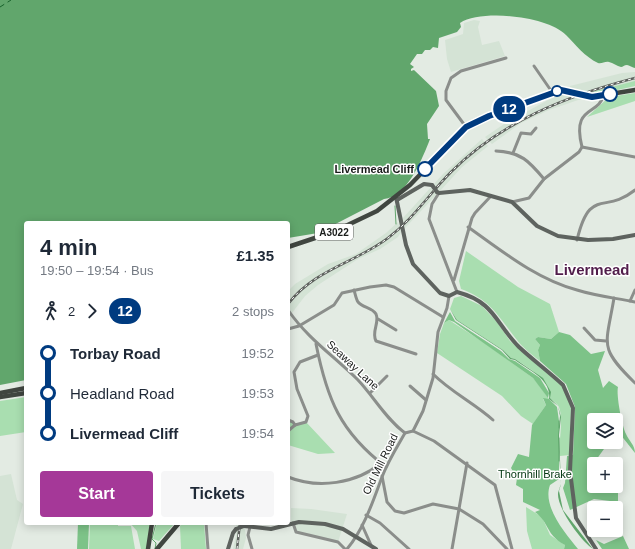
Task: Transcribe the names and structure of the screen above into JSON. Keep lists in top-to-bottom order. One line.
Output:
{"streets":{"main road":["A3022"],"street":["Seaway Lane","Old Mill Road"]},"crossings":[["Seaway Lane","Old Mill Road"]],"districts":["Livermead"],"parks":["Thornhill Brake"],"places":["Livermead Cliff"],"lines":["bus line 12"],"page":{"on_map":"12","heading":["4 min","19:50 – 19:54 · Bus","£1.35"],"legs":["2","12","2 stops"],"list":[{"name":"Torbay Road","value":"19:52"},{"name":"Headland Road","value":"19:53"},{"name":"Livermead Cliff","value":"19:54"}],"map_buttons":["+","−"],"buttons":["Start","Tickets"]}}
